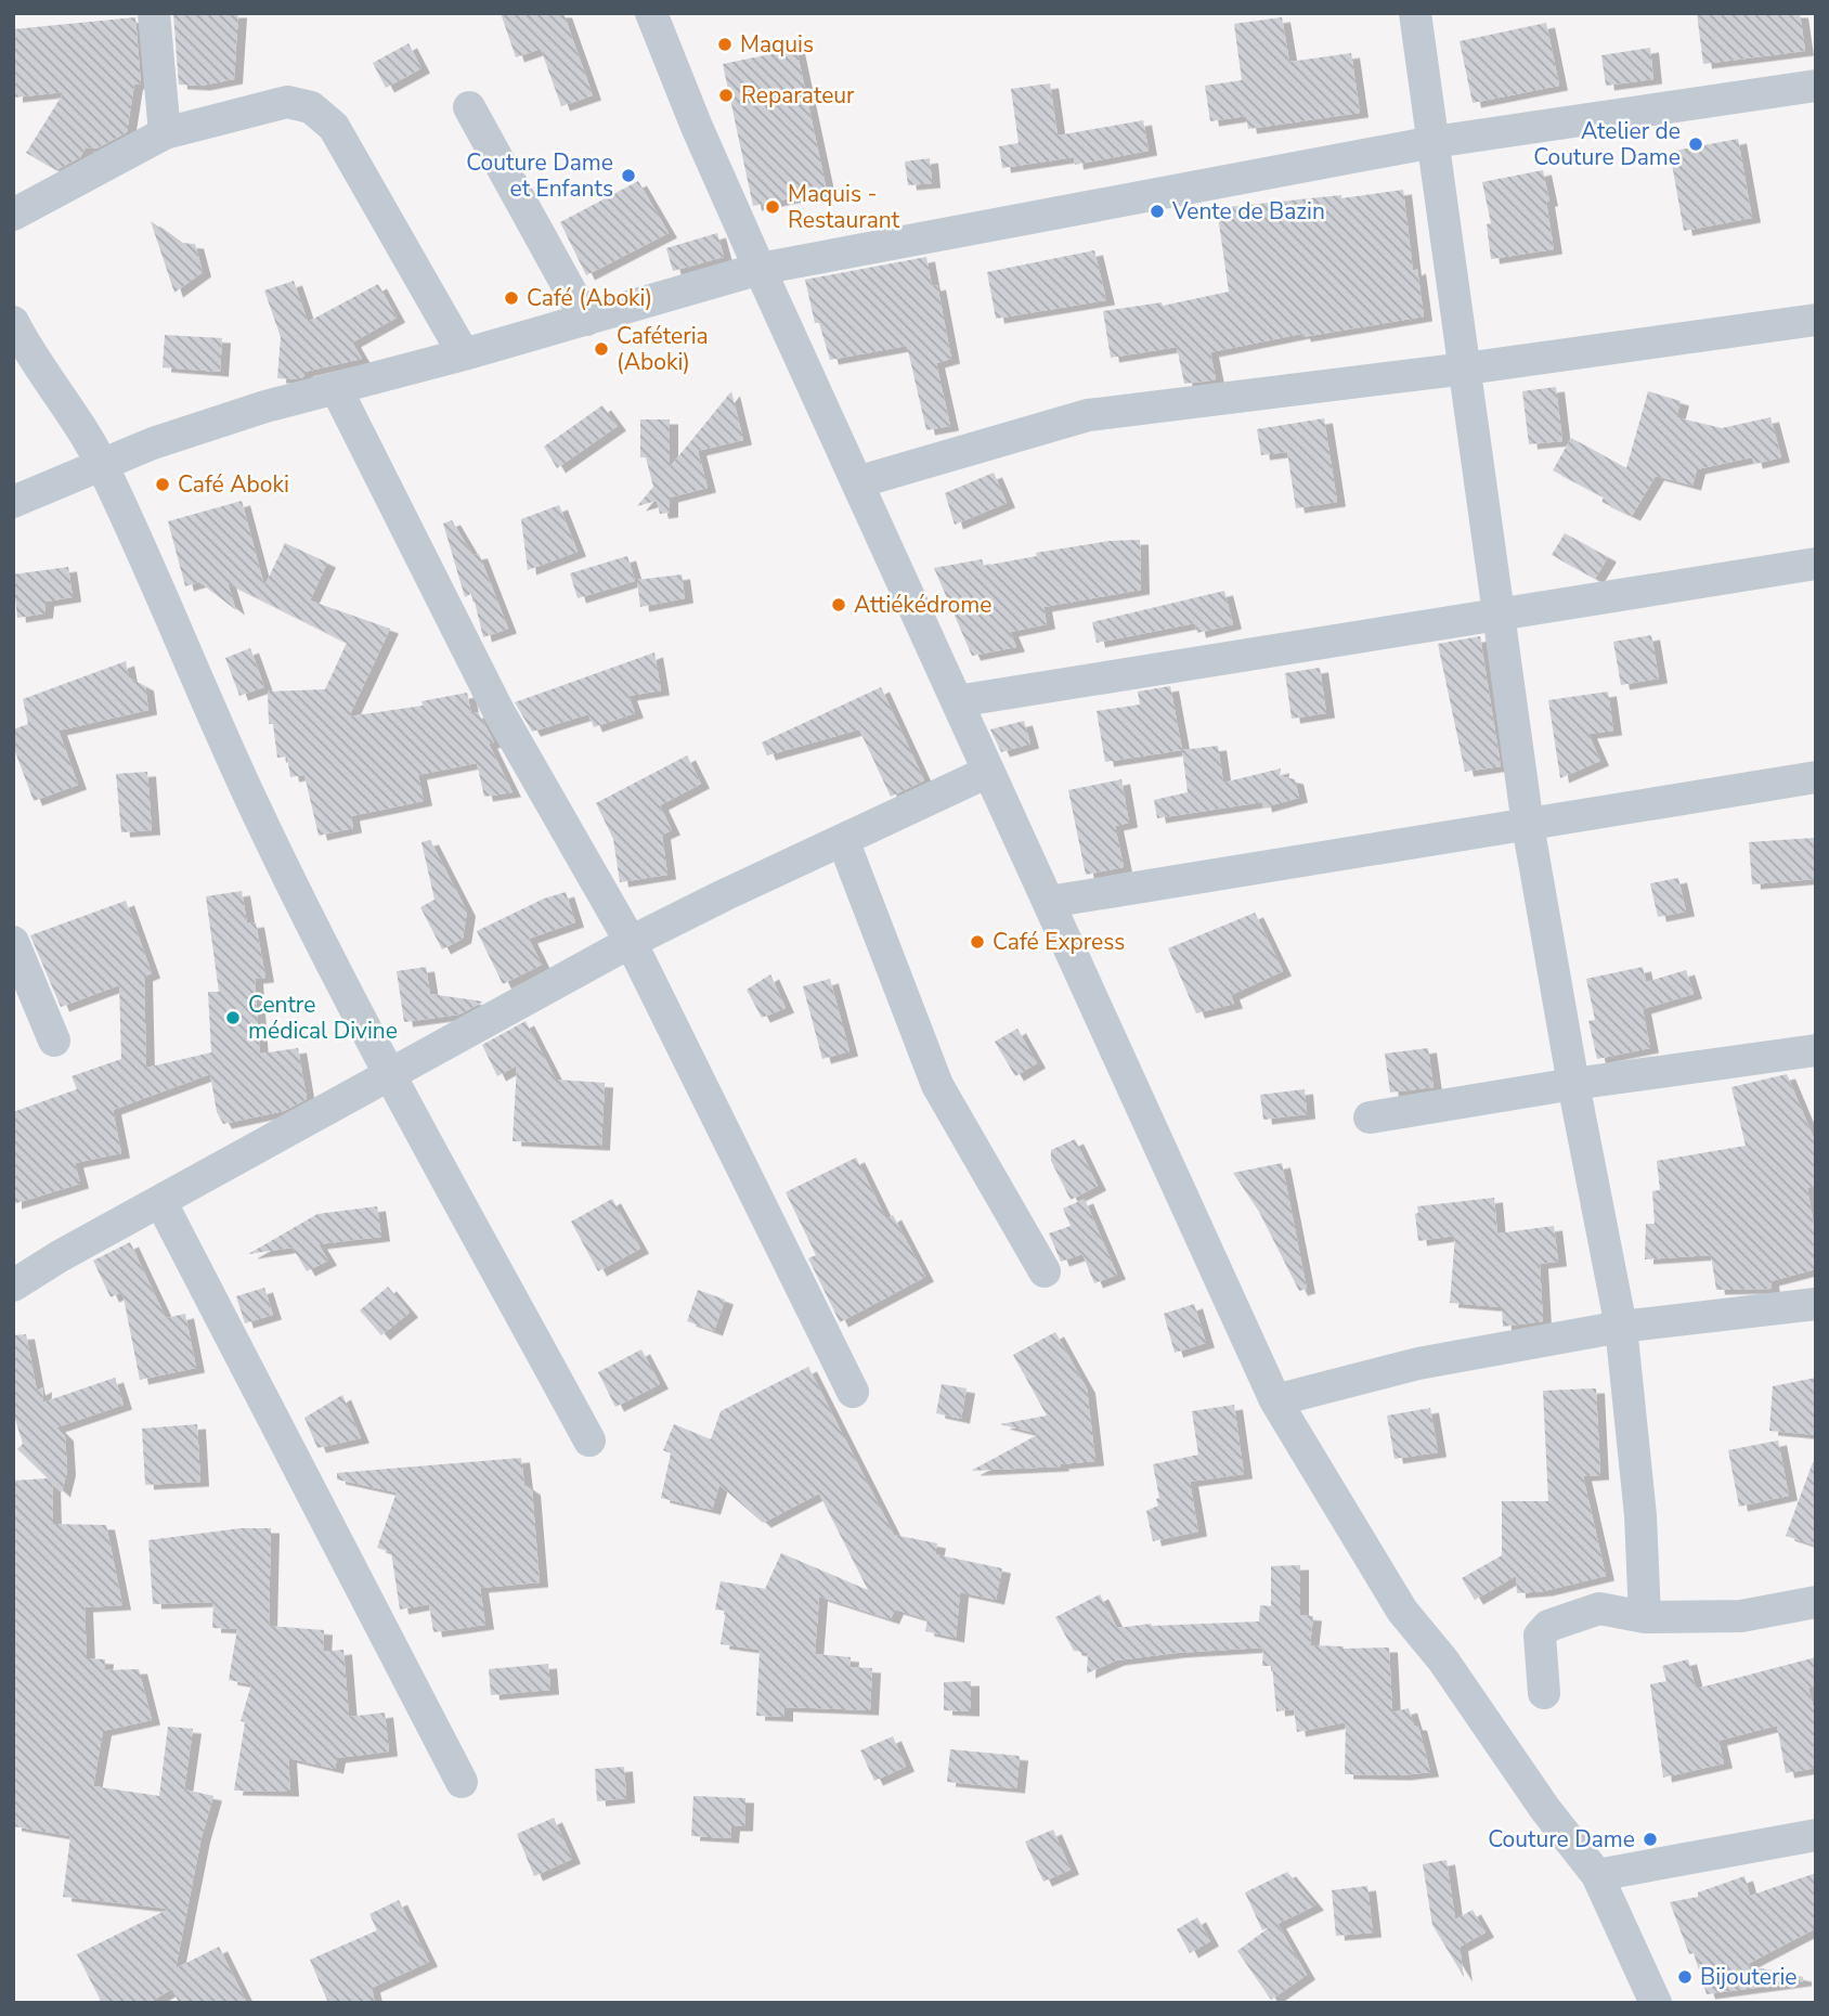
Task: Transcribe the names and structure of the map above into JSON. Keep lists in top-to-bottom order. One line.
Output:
{"places":["Maquis","Reparateur","Atelier de Couture Dame","Couture Dame et Enfants","Maquis - Restaurant","Vente de Bazin","Café (Aboki)","Caféteria (Aboki)","Café Aboki","Attiékédrome","Café Express","Centre médical Divine","Couture Dame","Bijouterie"]}
